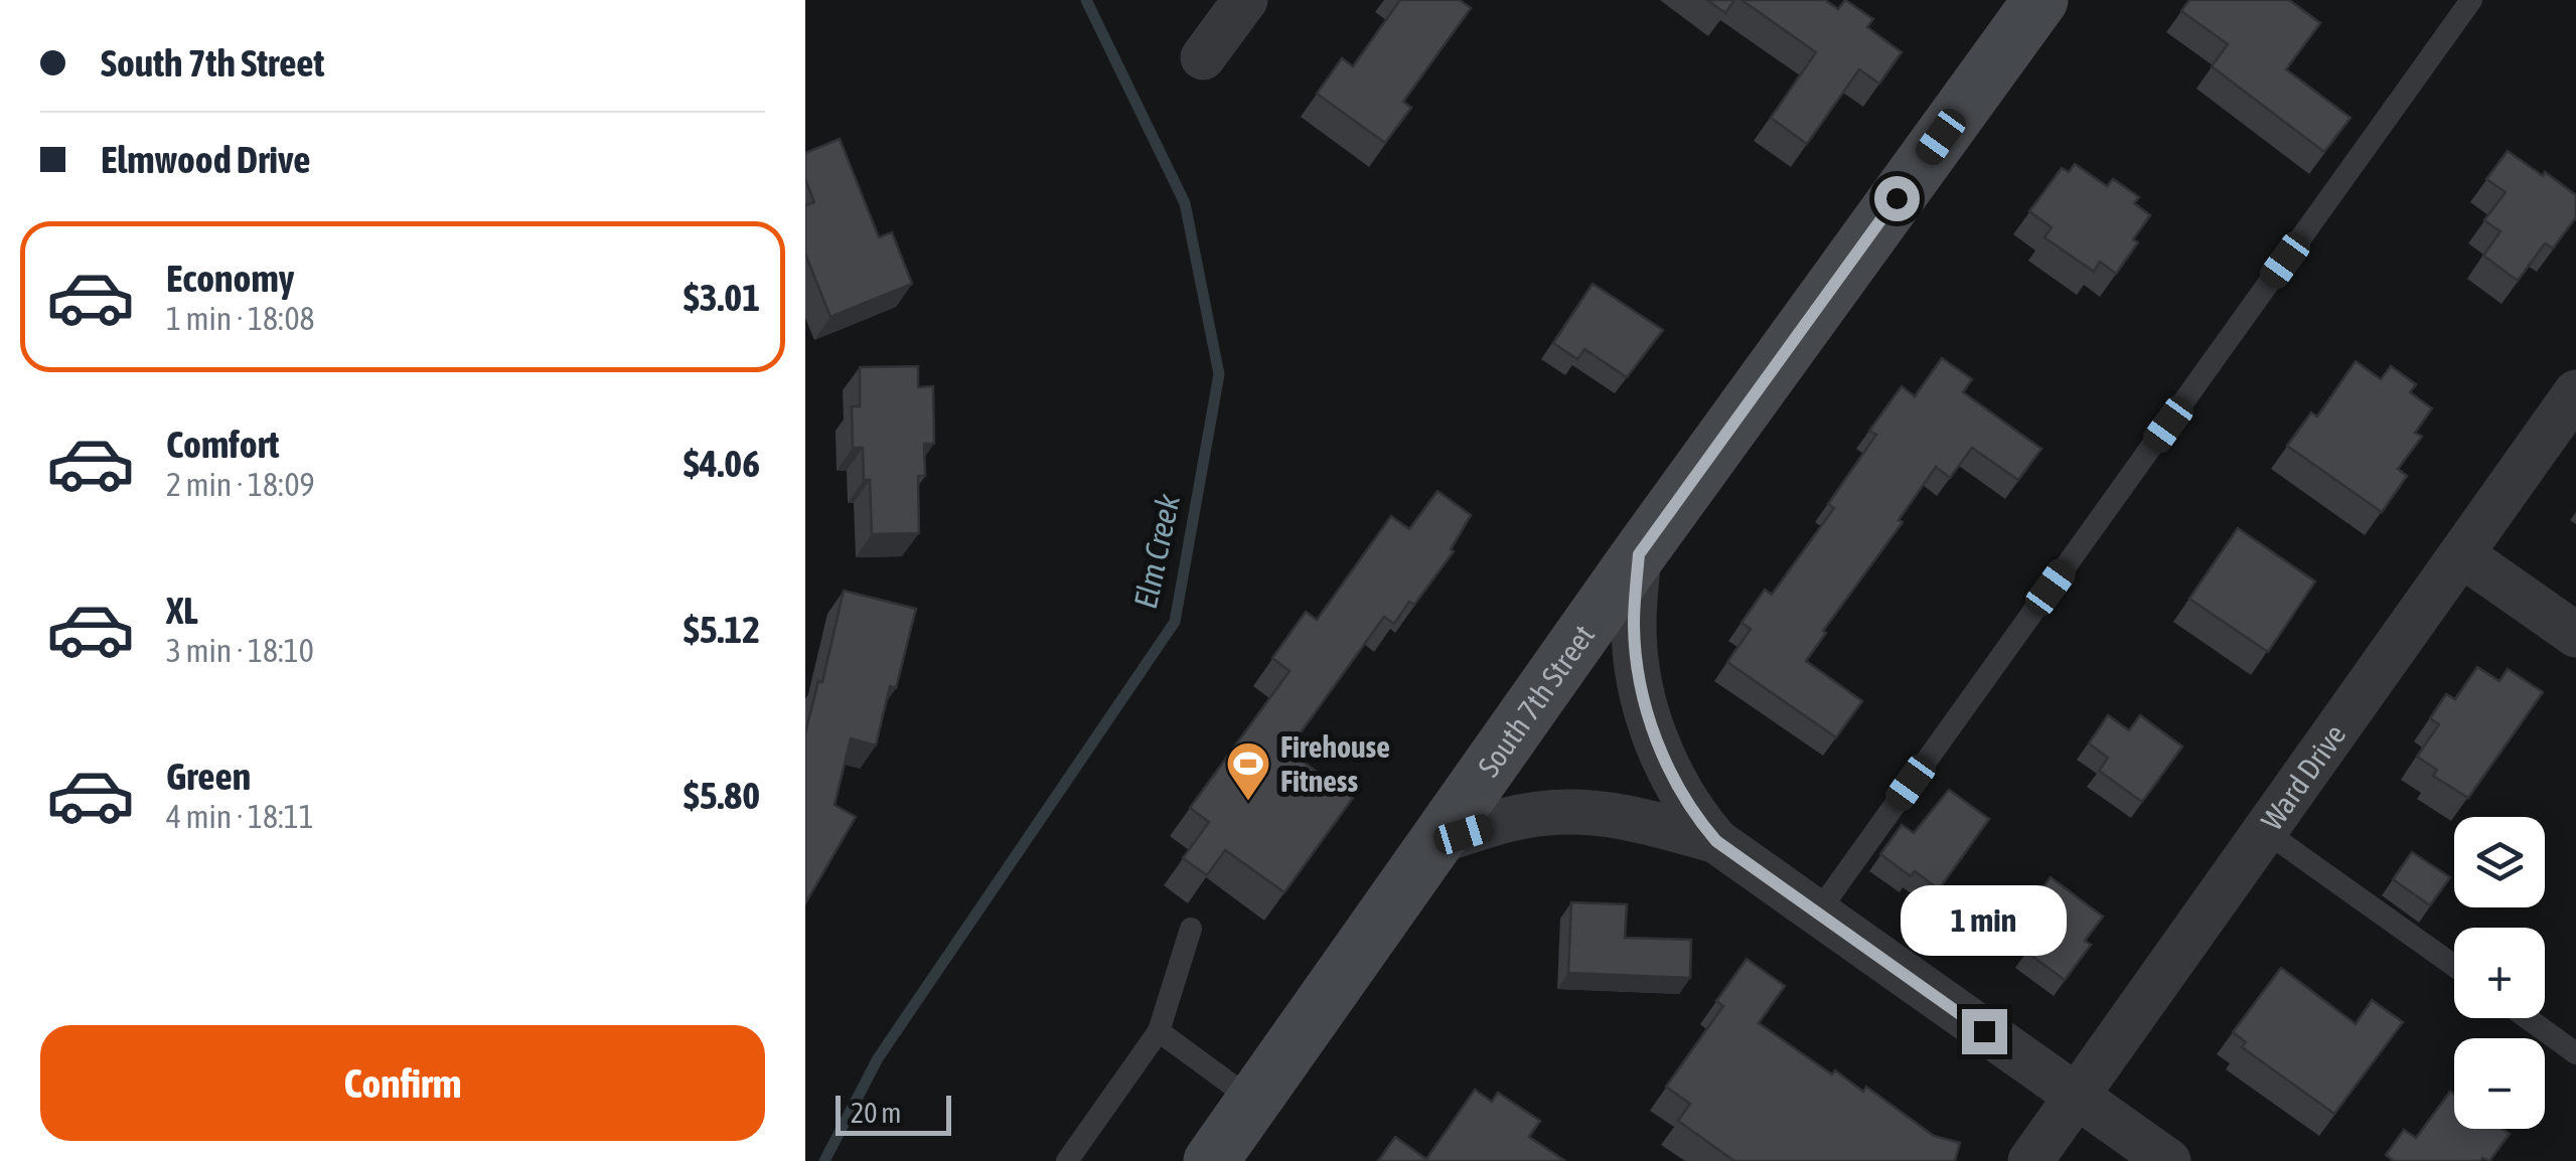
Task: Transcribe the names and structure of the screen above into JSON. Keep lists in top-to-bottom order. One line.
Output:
{"streets":{"main road":["South 7th Street"],"street":["Ward Drive"]},"water":["Elm Creek"],"places":{"sports":["Firehouse Fitness"]},"scale_bar":"20 m","page":{"banner":["South 7th Street","Elmwood Drive"],"list":[{"name":"Economy","note":"1 min · 18:08","value":"$3.01"},{"name":"Comfort","note":"2 min · 18:09","value":"$4.06"},{"name":"XL","note":"3 min · 18:10","value":"$5.12"},{"name":"Green","note":"4 min · 18:11","value":"$5.80"}],"map_buttons":["+","−"],"bubble":"1 min","buttons":"Confirm","scale":"20 m"}}
